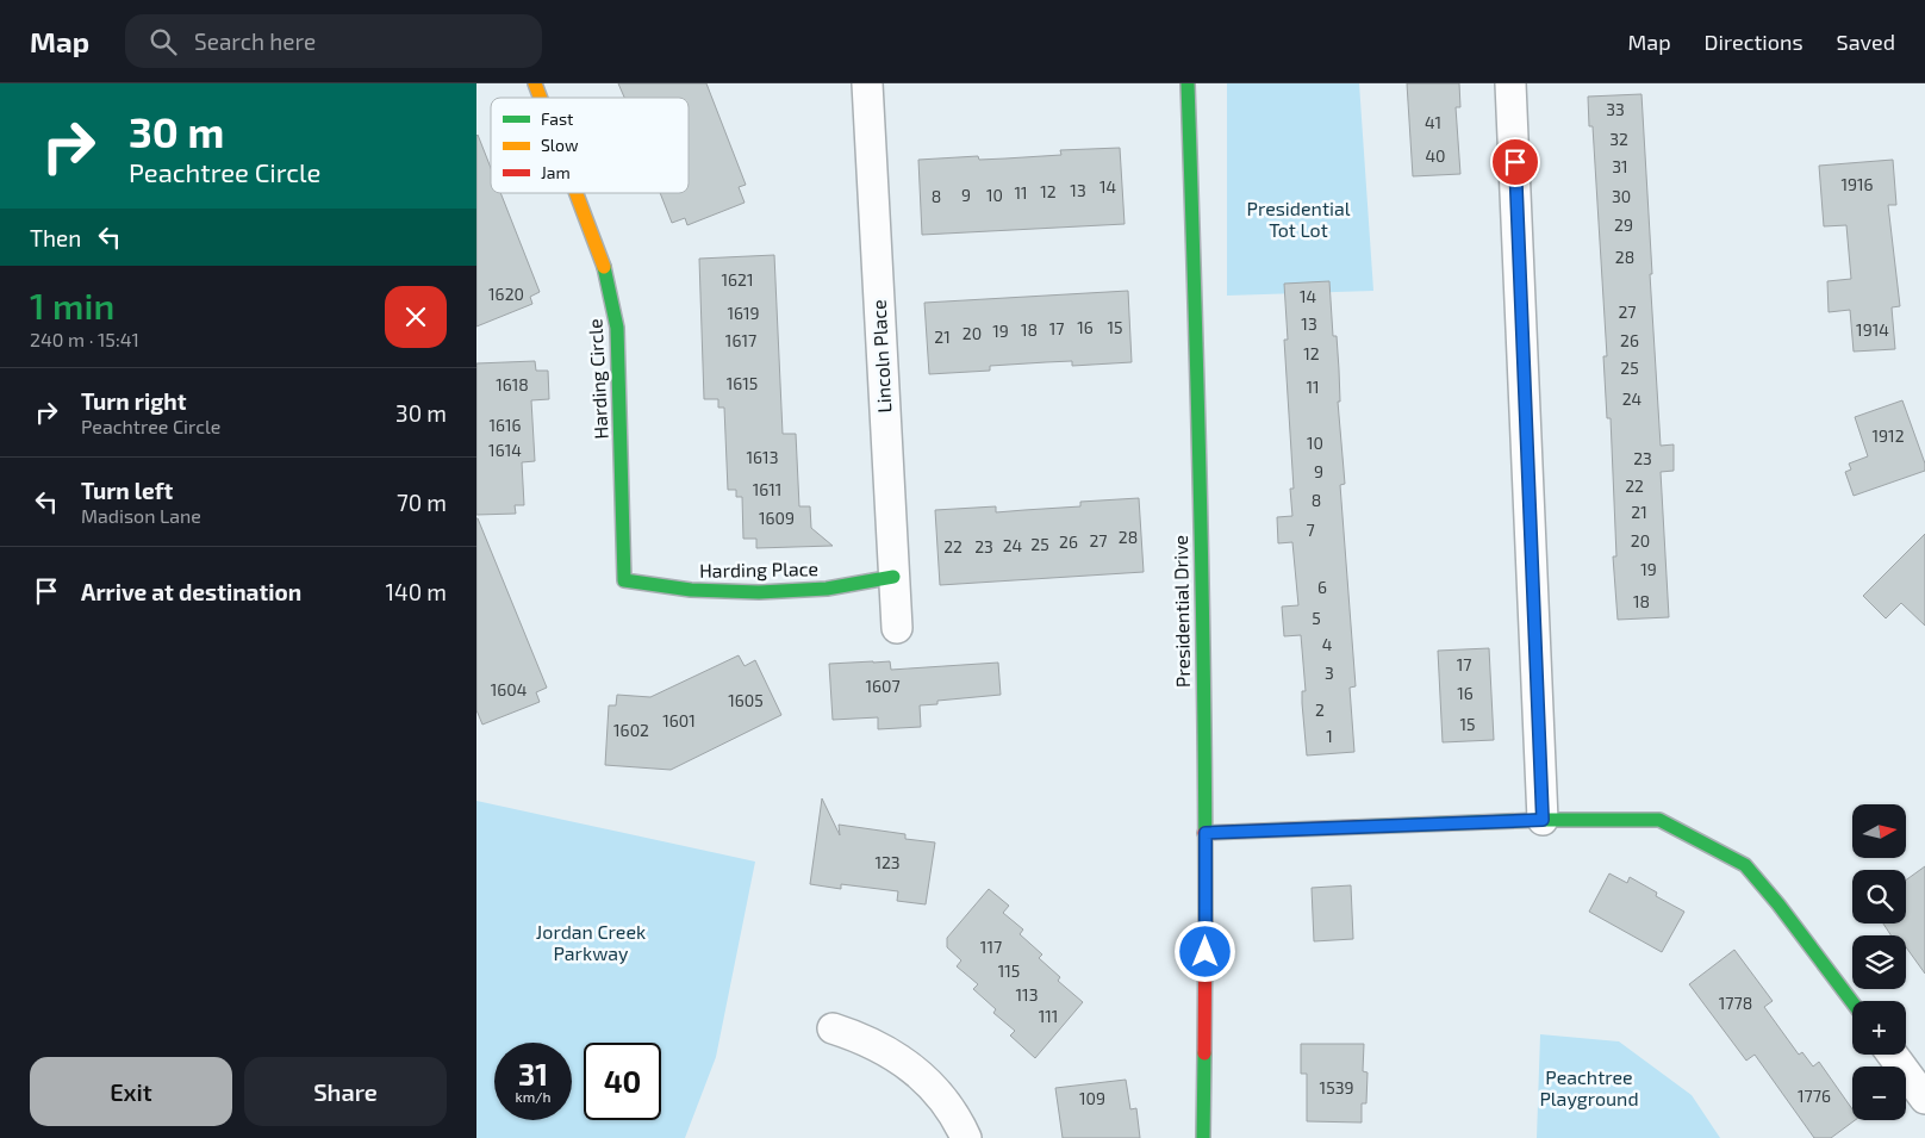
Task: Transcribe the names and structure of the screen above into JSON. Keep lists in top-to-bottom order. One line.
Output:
{"streets":{"street":["Lincoln Place","Harding Circle","Harding Place","Presidential Drive"]},"crossings":[["Lincoln Place","Harding Place"],["Harding Circle","Harding Place"]],"parks":["Presidential Tot Lot","Jordan Creek Parkway","Peachtree Playground"],"house_numbers":["33","41","32","40","31","1916","14","13","12","11","9","10","8","30","29","28","1621","1620","14","27","1619","13","16","15","17","18","1914","19","20","21","1617","26","12","25","1615","1618","11","24","1616","1912","10","1614","1613","23","9","22","1611","8","21","1609","7","28","27","20","26","25","24","22","23","19","6","18","5","4","17","3","1607","1604","16","1605","2","1601","15","1602","1","123","117","115","113","1778","111","1539","1776","109"],"legend":["Fast","Slow","Jam"],"north":"right","page":{"header":"Map","search":"Search here","nav":["Map","Directions","Saved"],"turn":["30 m","Peachtree Circle"],"then":"Then","heading":["1 min","240 m · 15:41"],"list":[{"name":"Turn right","note":"Peachtree Circle","value":"30 m"},{"name":"Turn left","note":"Madison Lane","value":"70 m"},{"name":"Arrive at destination","value":"140 m"}],"map_buttons":["+","−"],"speed":"31 km/h","limit":"40","buttons":["Exit","Share"]}}
